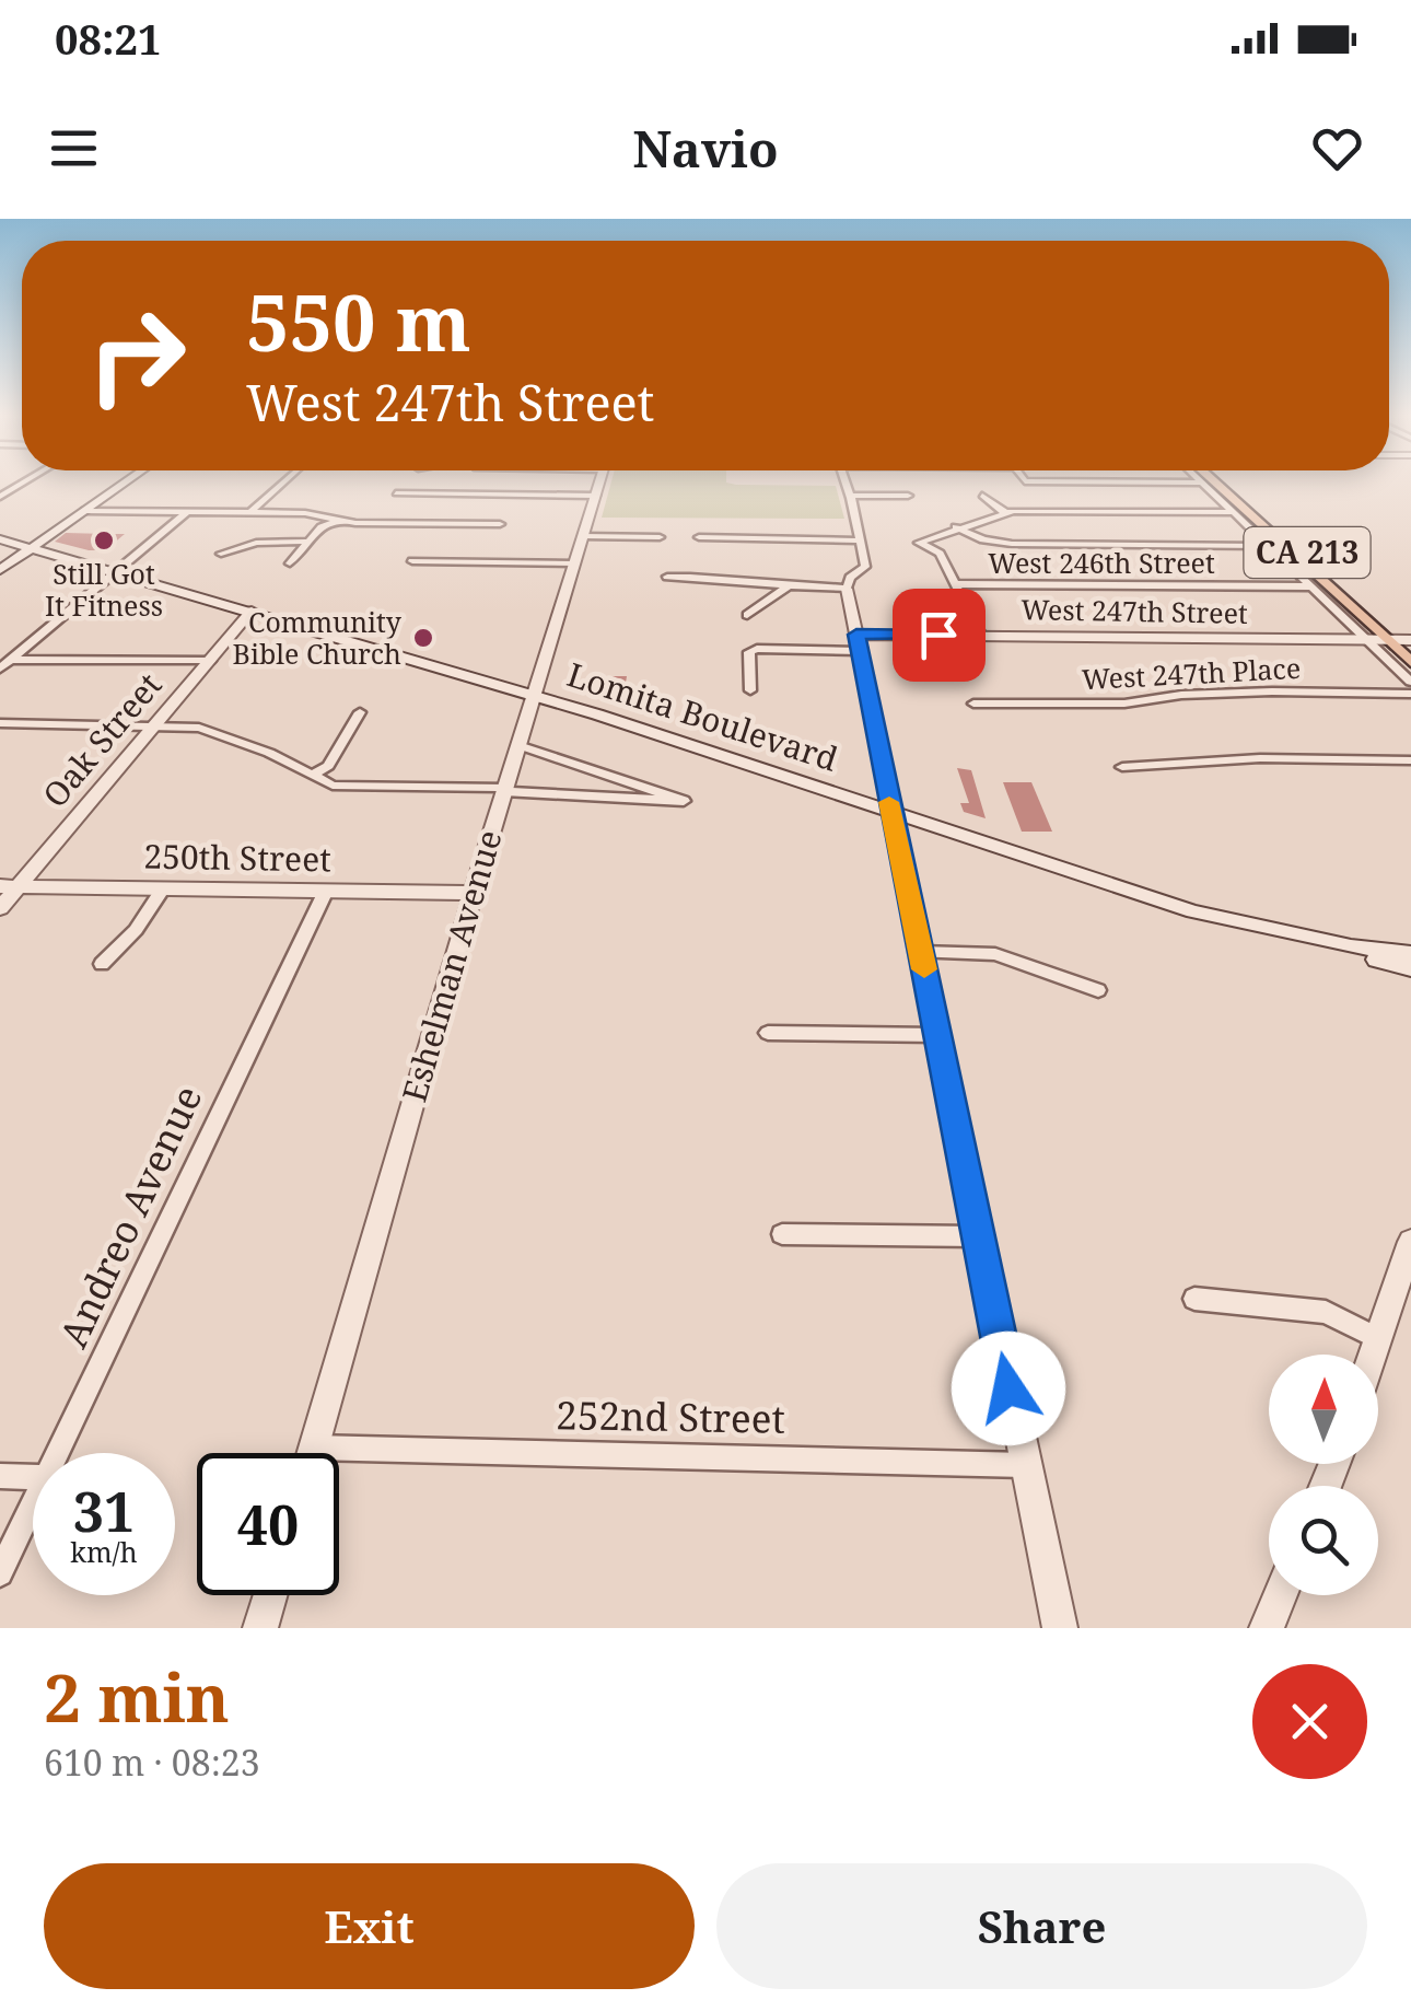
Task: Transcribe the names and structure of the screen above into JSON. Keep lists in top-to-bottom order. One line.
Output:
{"streets":{"main road":["CA 213"],"street":["West 246th Street","West 247th Street","West 247th Place","Lomita Boulevard","Oak Street","250th Street","Eshelman Avenue","Andreo Avenue","252nd Street"]},"crossings":[["CA 213","West 247th Street"],["Lomita Boulevard","Oak Street"],["Lomita Boulevard","Eshelman Avenue"],["Oak Street","250th Street"],["250th Street","Eshelman Avenue"],["250th Street","Andreo Avenue"],["Eshelman Avenue","252nd Street"]],"places":["Still Got It Fitness","Community Bible Church"],"north":"top","page":{"status":"08:21","header":"Navio","turn":["550 m","West 247th Street"],"speed":"31 km/h","limit":"40","heading":["2 min","610 m · 08:23"],"buttons":["Exit","Share"]}}
